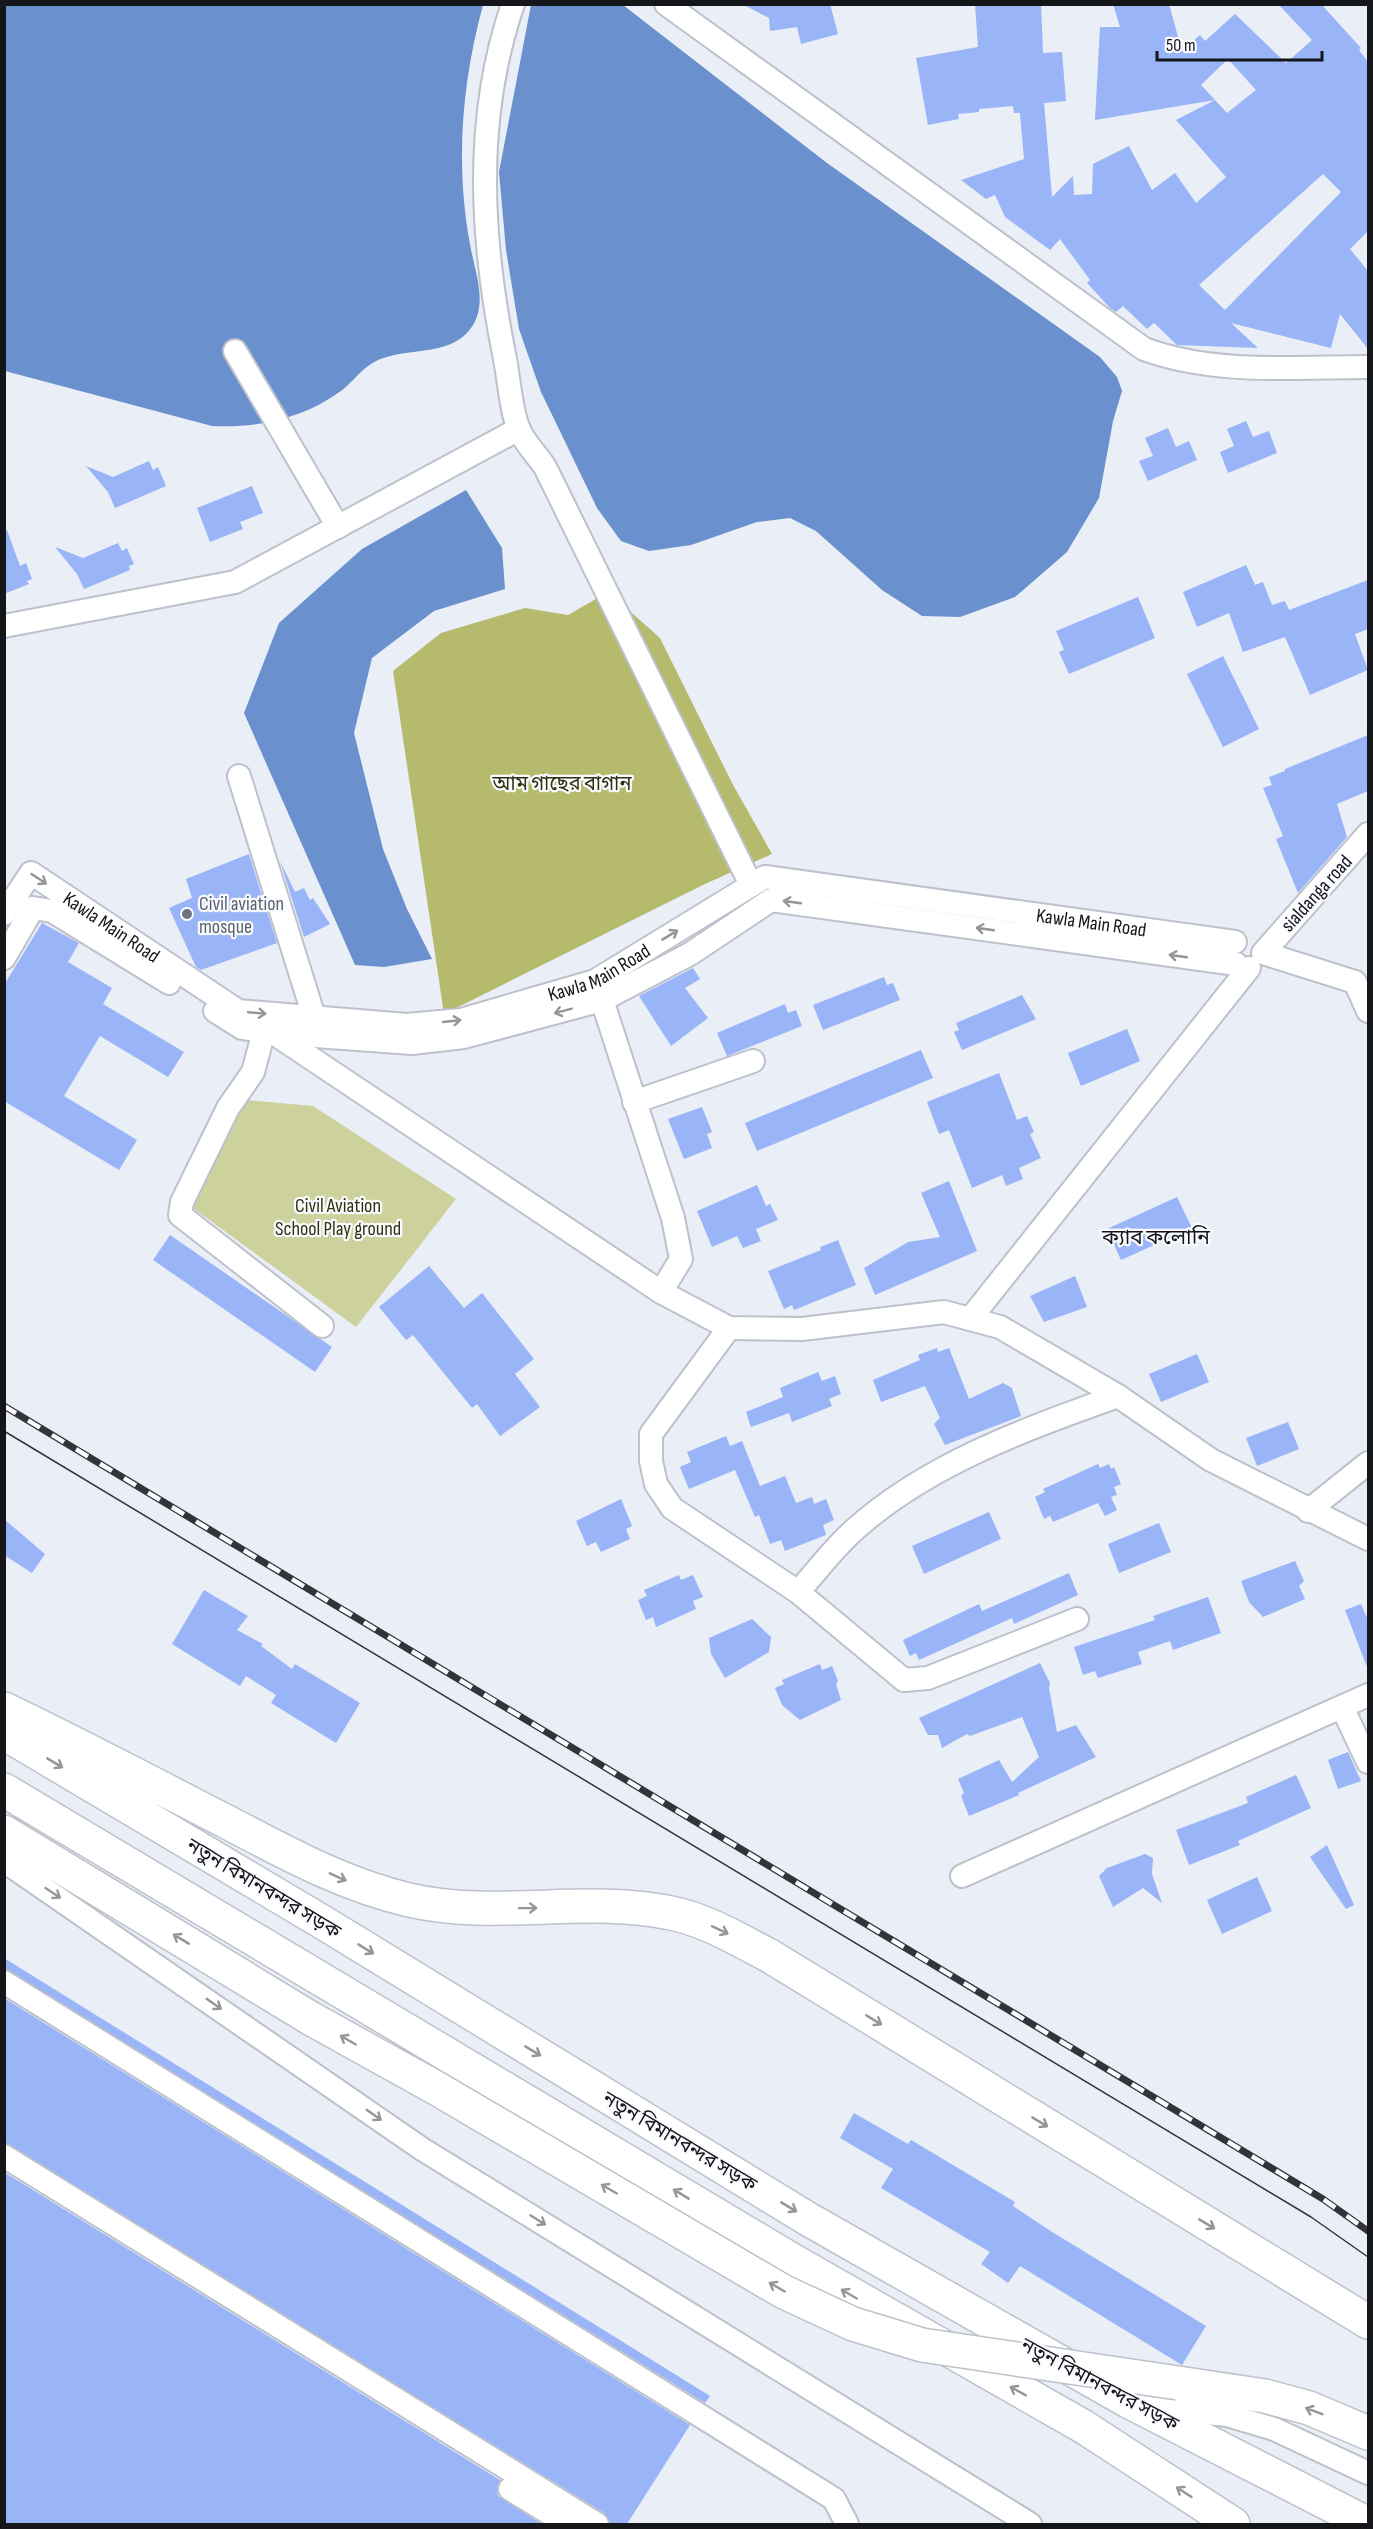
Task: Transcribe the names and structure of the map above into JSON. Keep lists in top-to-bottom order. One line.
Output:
{"streets":{"highway":["নতুন বিমানবন্দর সড়ক"],"street":["sialdanga road","Kawla Main Road"]},"crossings":[["sialdanga road","Kawla Main Road"]],"districts":["ক্যাব কলোনি"],"parks":["আম গাছের বাগান","Civil Aviation School Play ground"],"places":["Civil aviation mosque"],"scale_bar":"50 m"}
